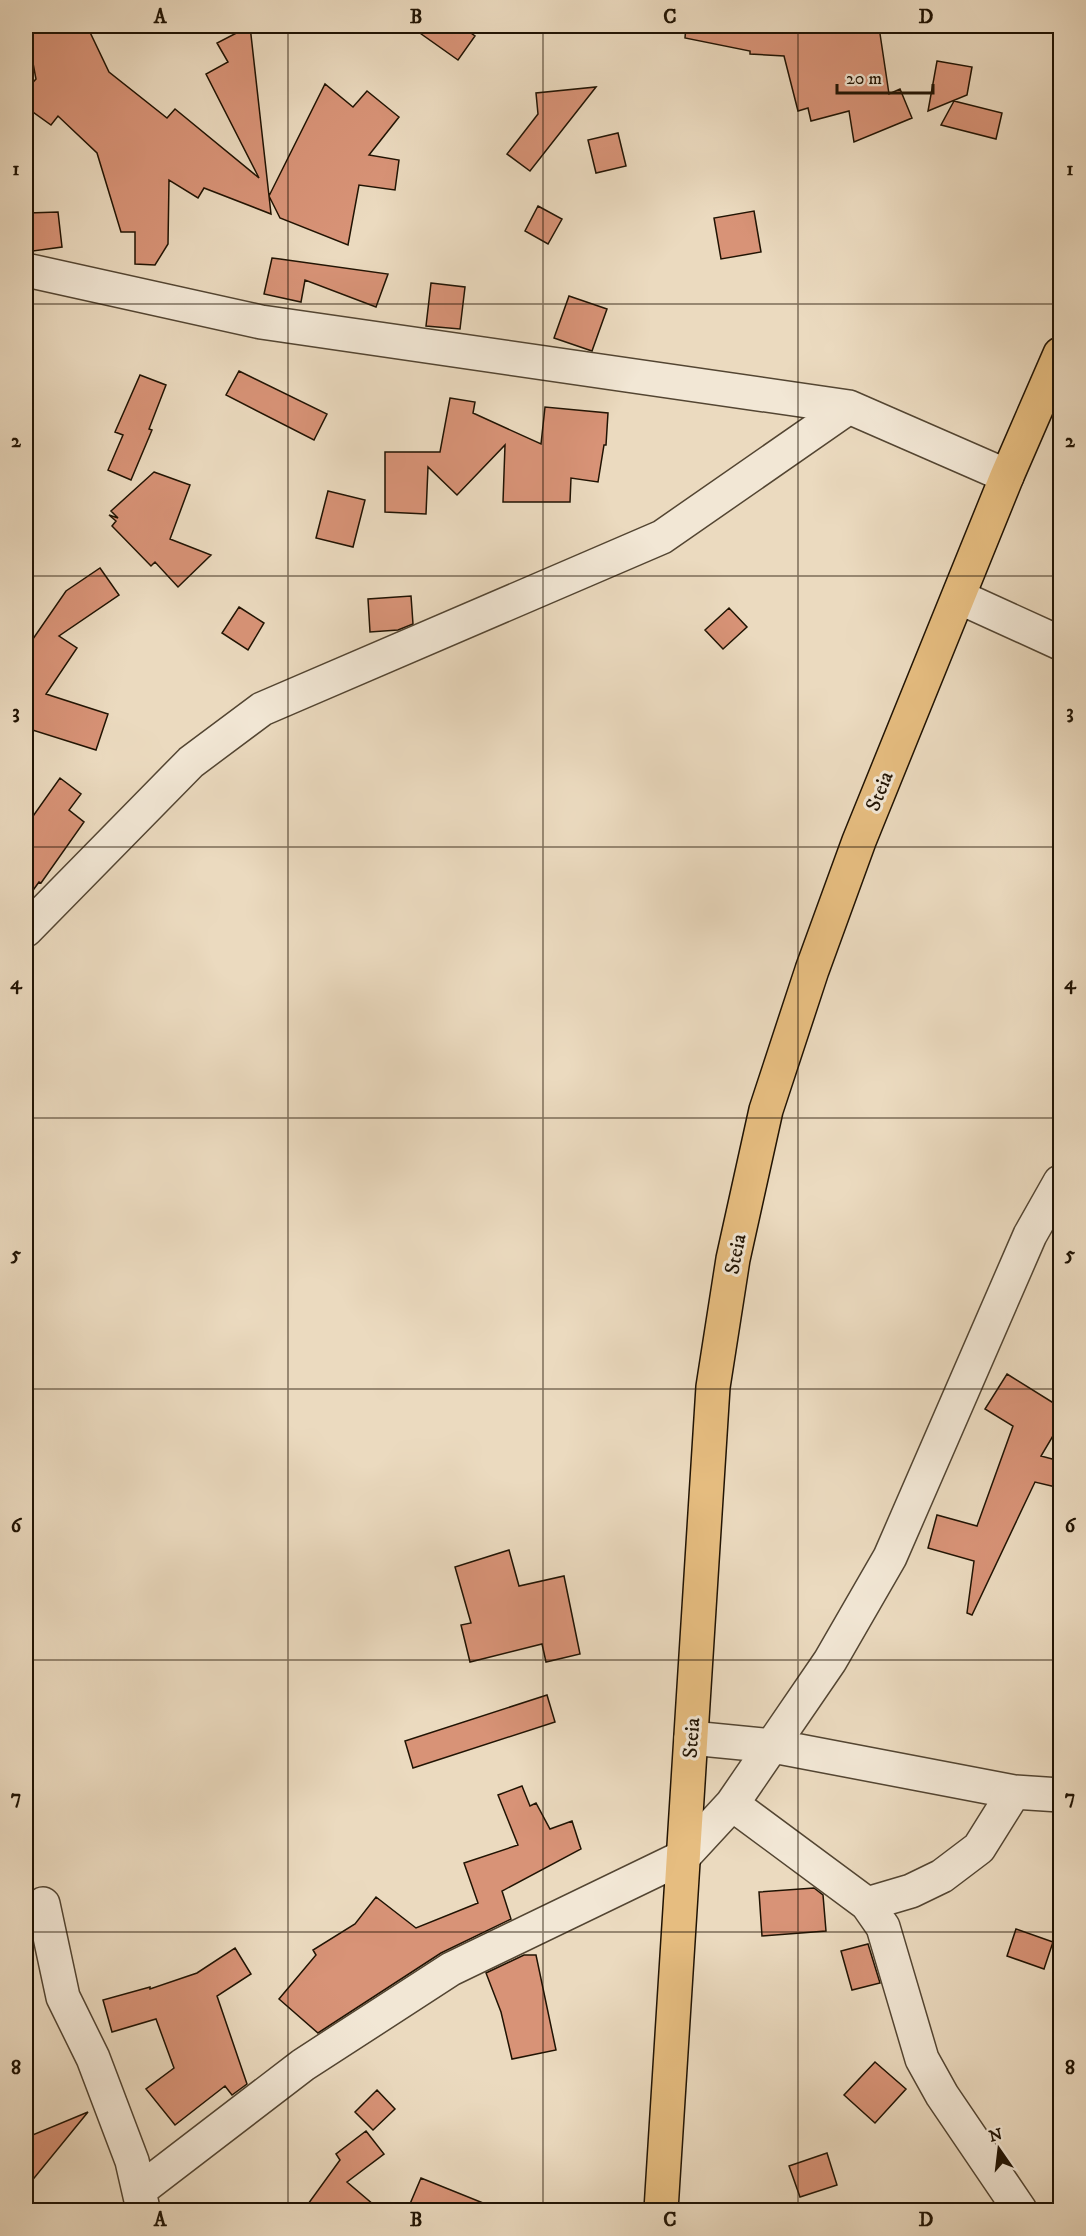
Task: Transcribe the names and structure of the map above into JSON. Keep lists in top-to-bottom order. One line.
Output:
{"streets":{"main road":["Steia"]},"scale_bar":"20 m","north":"top","grid":{"columns":["A","B","C","D"],"rows":["1","2","3","4","5","6","7","8"]}}
